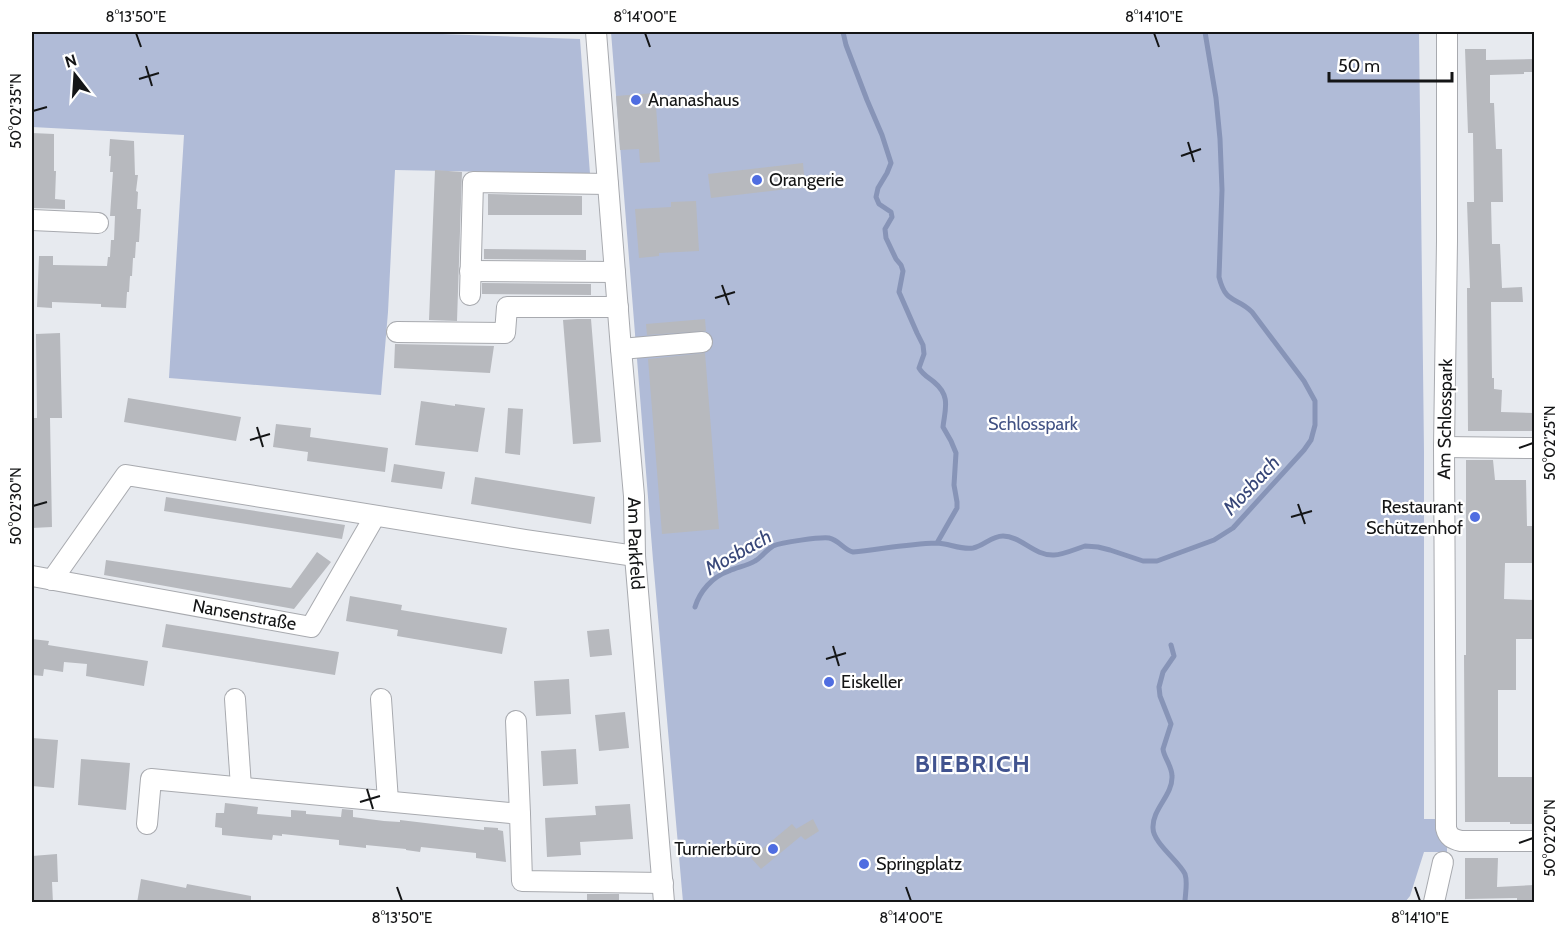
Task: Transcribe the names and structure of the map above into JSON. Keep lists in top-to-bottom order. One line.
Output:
{"streets":{"street":["Am Schlosspark","Am Parkfeld","Nansenstraße"]},"districts":["BIEBRICH"],"water":["Mosbach"],"parks":["Schlosspark"],"places":["Ananashaus","Orangerie","Restaurant Schützenhof","Eiskeller","Turnierbüro","Springplatz"],"scale_bar":"50 m","north":"top","coordinates":["8°13'50\"E","8°14'00\"E","8°14'10\"E","50°02'35\"N","50°02'25\"N","50°02'30\"N","50°02'20\"N"]}
